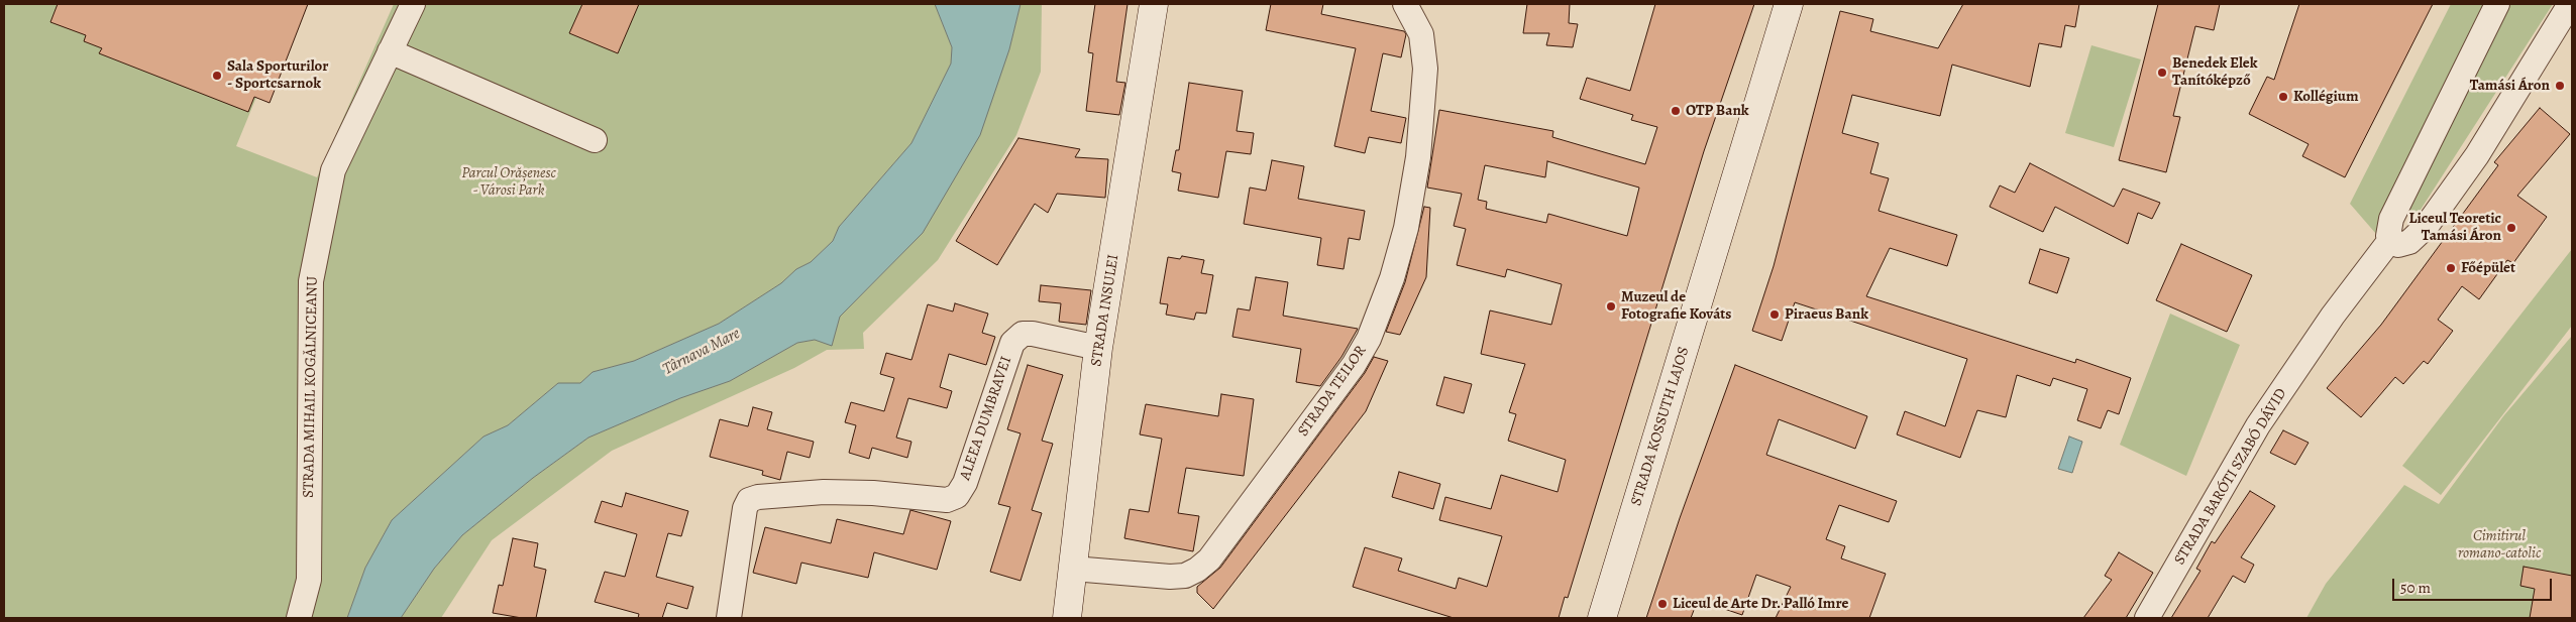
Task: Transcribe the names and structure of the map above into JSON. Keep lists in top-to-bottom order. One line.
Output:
{"streets":{"main road":["STRADA INSULEI","STRADA KOSSUTH LAJOS"],"street":["STRADA MIHAIL KOGĂLNICEANU","STRADA TEILOR","ALEEA DUMBRAVEI","STRADA BARÓTI SZABÓ DÁVID"]},"crossings":[["STRADA INSULEI","STRADA TEILOR"],["STRADA INSULEI","ALEEA DUMBRAVEI"]],"water":["Târnava Mare"],"parks":["Parcul Orășenesc - Városi Park","Cimitirul romano-catolic"],"places":["Benedek Elek Tanítóképző","Sala Sporturilor - Sportcsarnok","Tamási Áron","Kollégium","OTP Bank","Liceul Teoretic Tamási Áron","Főépület","Muzeul de Fotografie Kováts","Piraeus Bank","Liceul de Arte Dr. Palló Imre"],"scale_bar":"50 m"}
